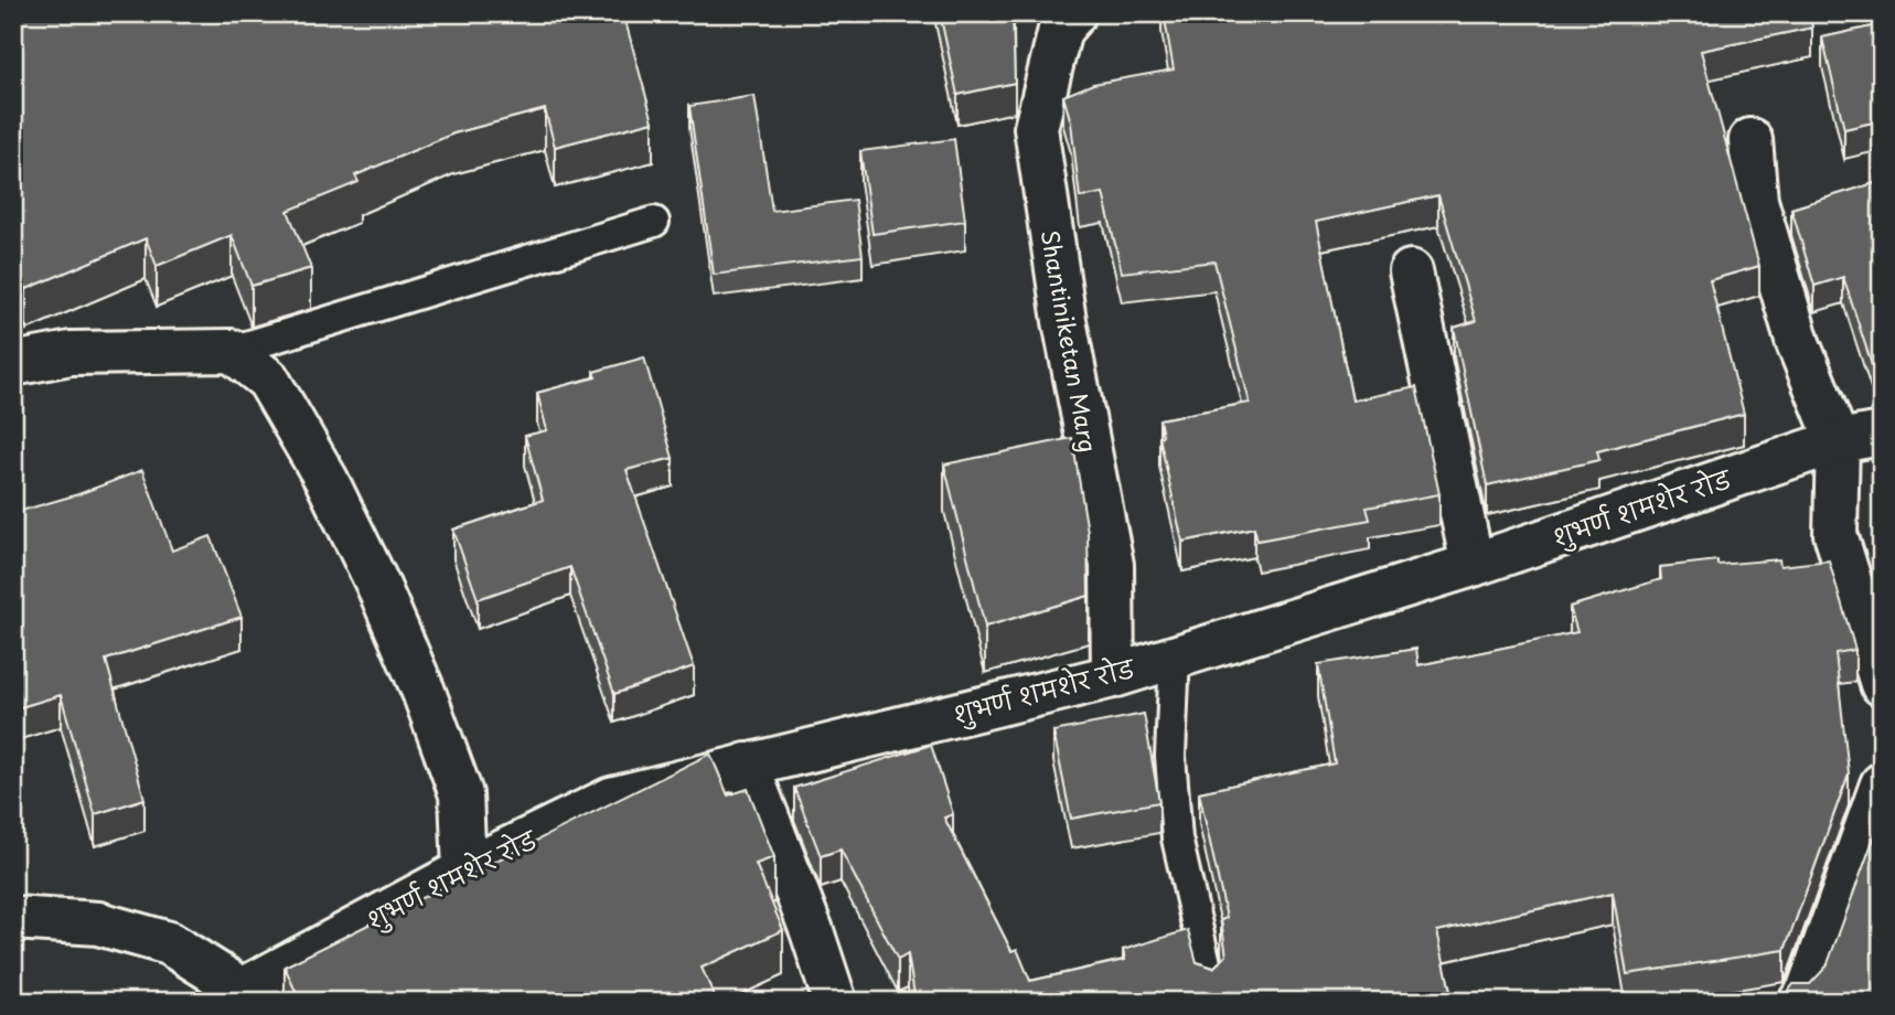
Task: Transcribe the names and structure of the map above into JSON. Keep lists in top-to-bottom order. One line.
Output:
{"streets":{"street":["Shantiniketan Marg","शुभर्ण शमशेर रोड"]},"crossings":[["Shantiniketan Marg","शुभर्ण शमशेर रोड"]]}
